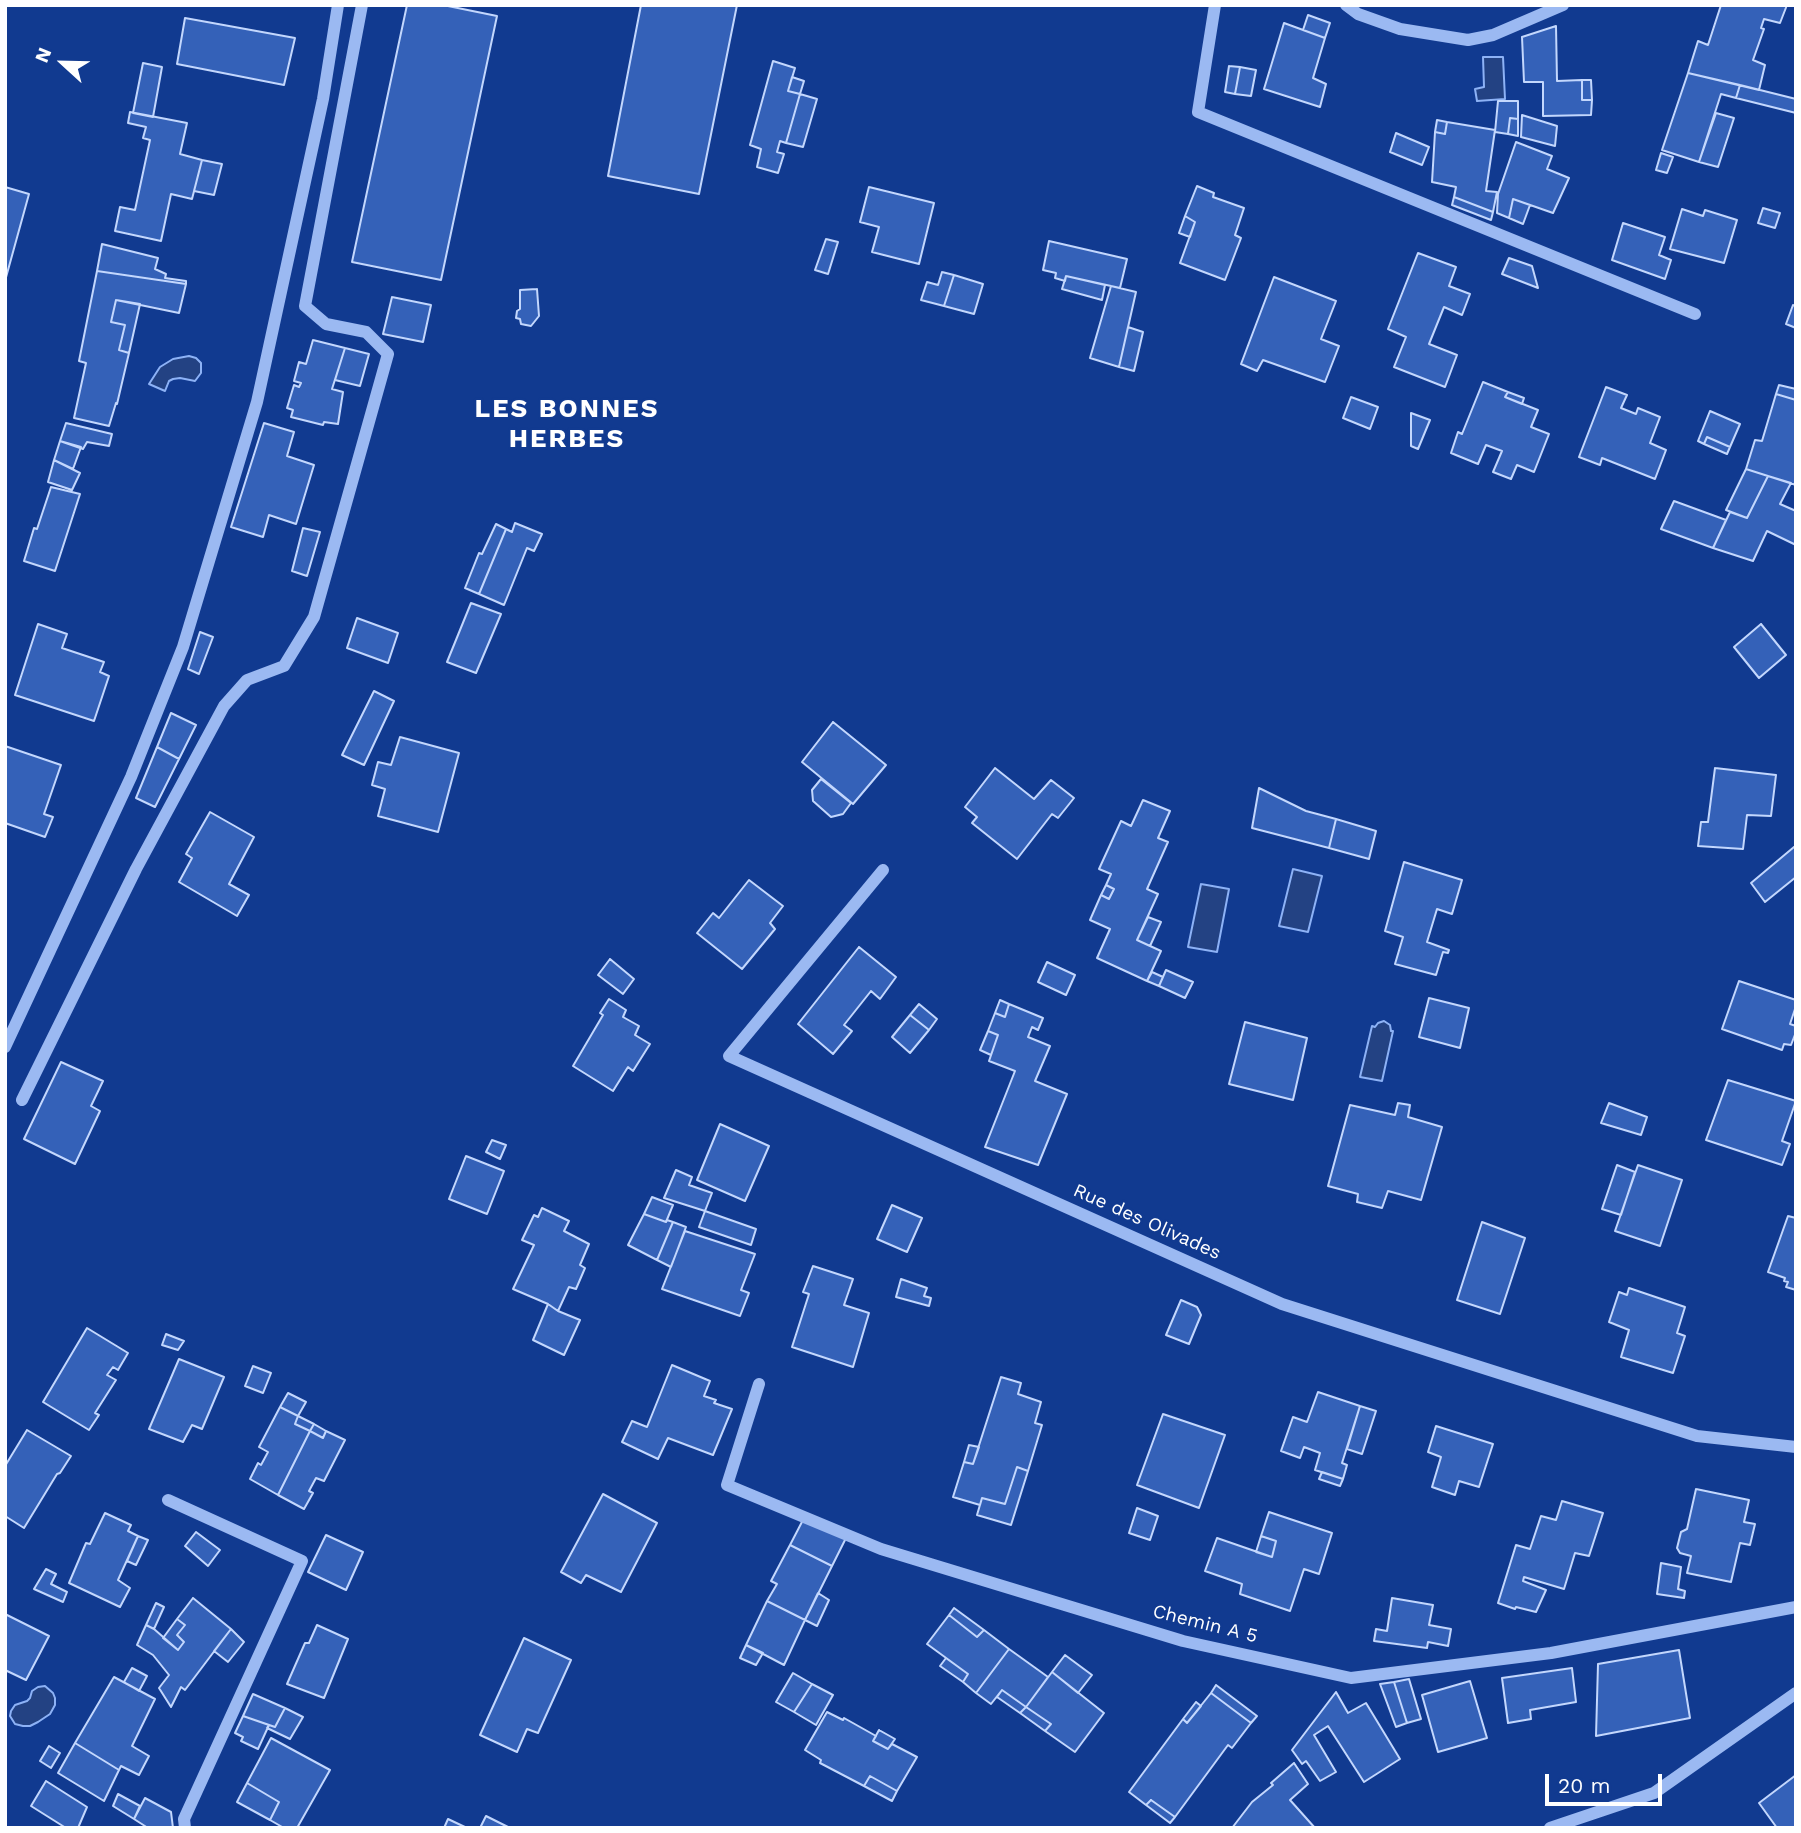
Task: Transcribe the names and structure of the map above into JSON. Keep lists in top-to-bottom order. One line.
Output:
{"streets":{"street":["Rue des Olivades","Chemin A 5"]},"districts":["LES BONNES HERBES"],"scale_bar":"20 m","north":"left"}
